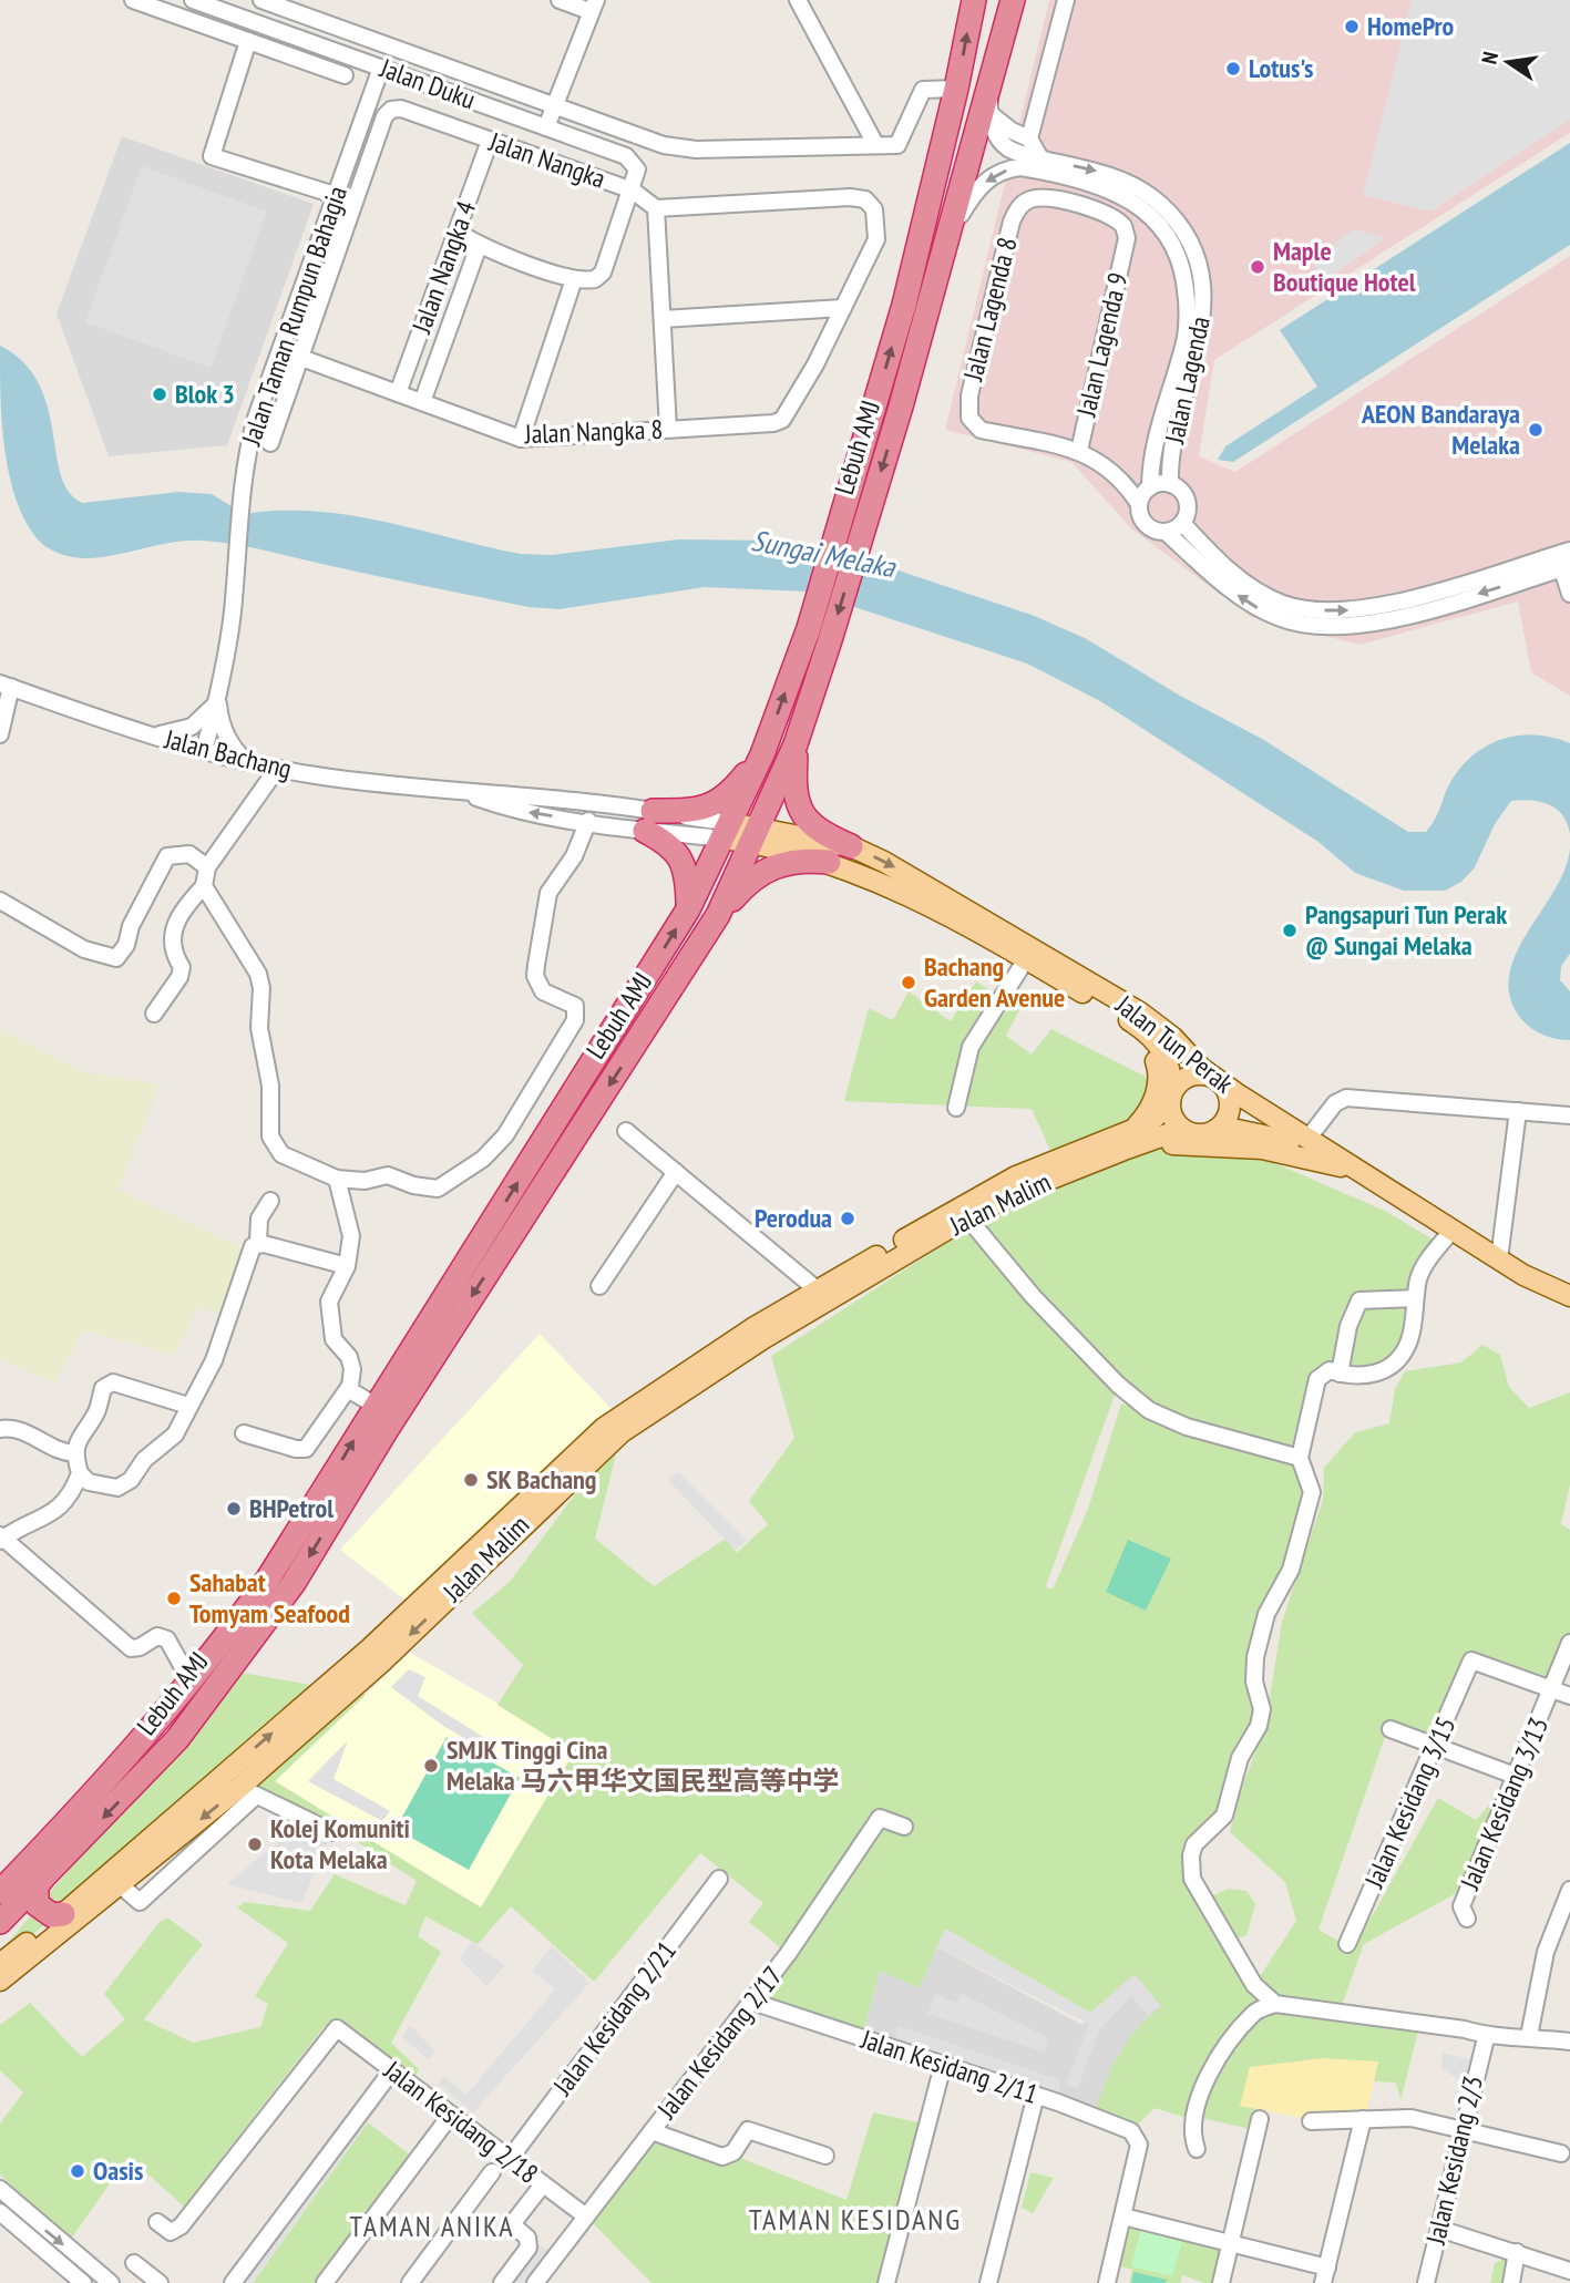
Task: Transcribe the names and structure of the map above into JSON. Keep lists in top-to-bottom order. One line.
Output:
{"streets":{"highway":["Lebuh AMJ"],"main road":["Jalan Tun Perak","Jalan Malim"],"street":["Jalan Duku","Jalan Nangka","Jalan Nangka 4","Jalan Lagenda 8","Jalan Taman Rumpun Bahagia","Jalan Lagenda 9","Jalan Lagenda","Jalan Nangka 8","Jalan Bachang","Jalan Kesidang 3/15","Jalan Kesidang 3/13","Jalan Kesidang 2/21","Jalan Kesidang 2/17","Jalan Kesidang 2/11","Jalan Kesidang 2/18","Jalan Kesidang 2/3"]},"crossings":[["Jalan Duku","Jalan Nangka"],["Jalan Duku","Jalan Taman Rumpun Bahagia"],["Jalan Nangka","Jalan Nangka 4"],["Jalan Nangka","Jalan Nangka 8"],["Jalan Nangka 4","Jalan Nangka 8"],["Jalan Lagenda 8","Jalan Lagenda 9"],["Jalan Taman Rumpun Bahagia","Jalan Nangka 8"],["Jalan Taman Rumpun Bahagia","Jalan Bachang"],["Jalan Lagenda","Lebuh AMJ"],["Lebuh AMJ","Jalan Bachang"],["Lebuh AMJ","Jalan Tun Perak"],["Jalan Tun Perak","Jalan Malim"],["Jalan Kesidang 3/15","Jalan Kesidang 3/13"],["Jalan Kesidang 2/21","Jalan Kesidang 2/18"],["Jalan Kesidang 2/17","Jalan Kesidang 2/11"],["Jalan Kesidang 2/17","Jalan Kesidang 2/18"]],"districts":["TAMAN KESIDANG","TAMAN ANIKA"],"water":["Sungai Melaka"],"places":["HomePro","Lotus's","Maple Boutique Hotel","Blok 3","AEON Bandaraya Melaka","Pangsapuri Tun Perak @ Sungai Melaka","Bachang Garden Avenue","Perodua","SK Bachang","BHPetrol","Sahabat Tomyam Seafood","SMJK Tinggi Cina Melaka 马六甲华文国民型高等中学","Kolej Komuniti Kota Melaka","Oasis"],"north":"left"}
